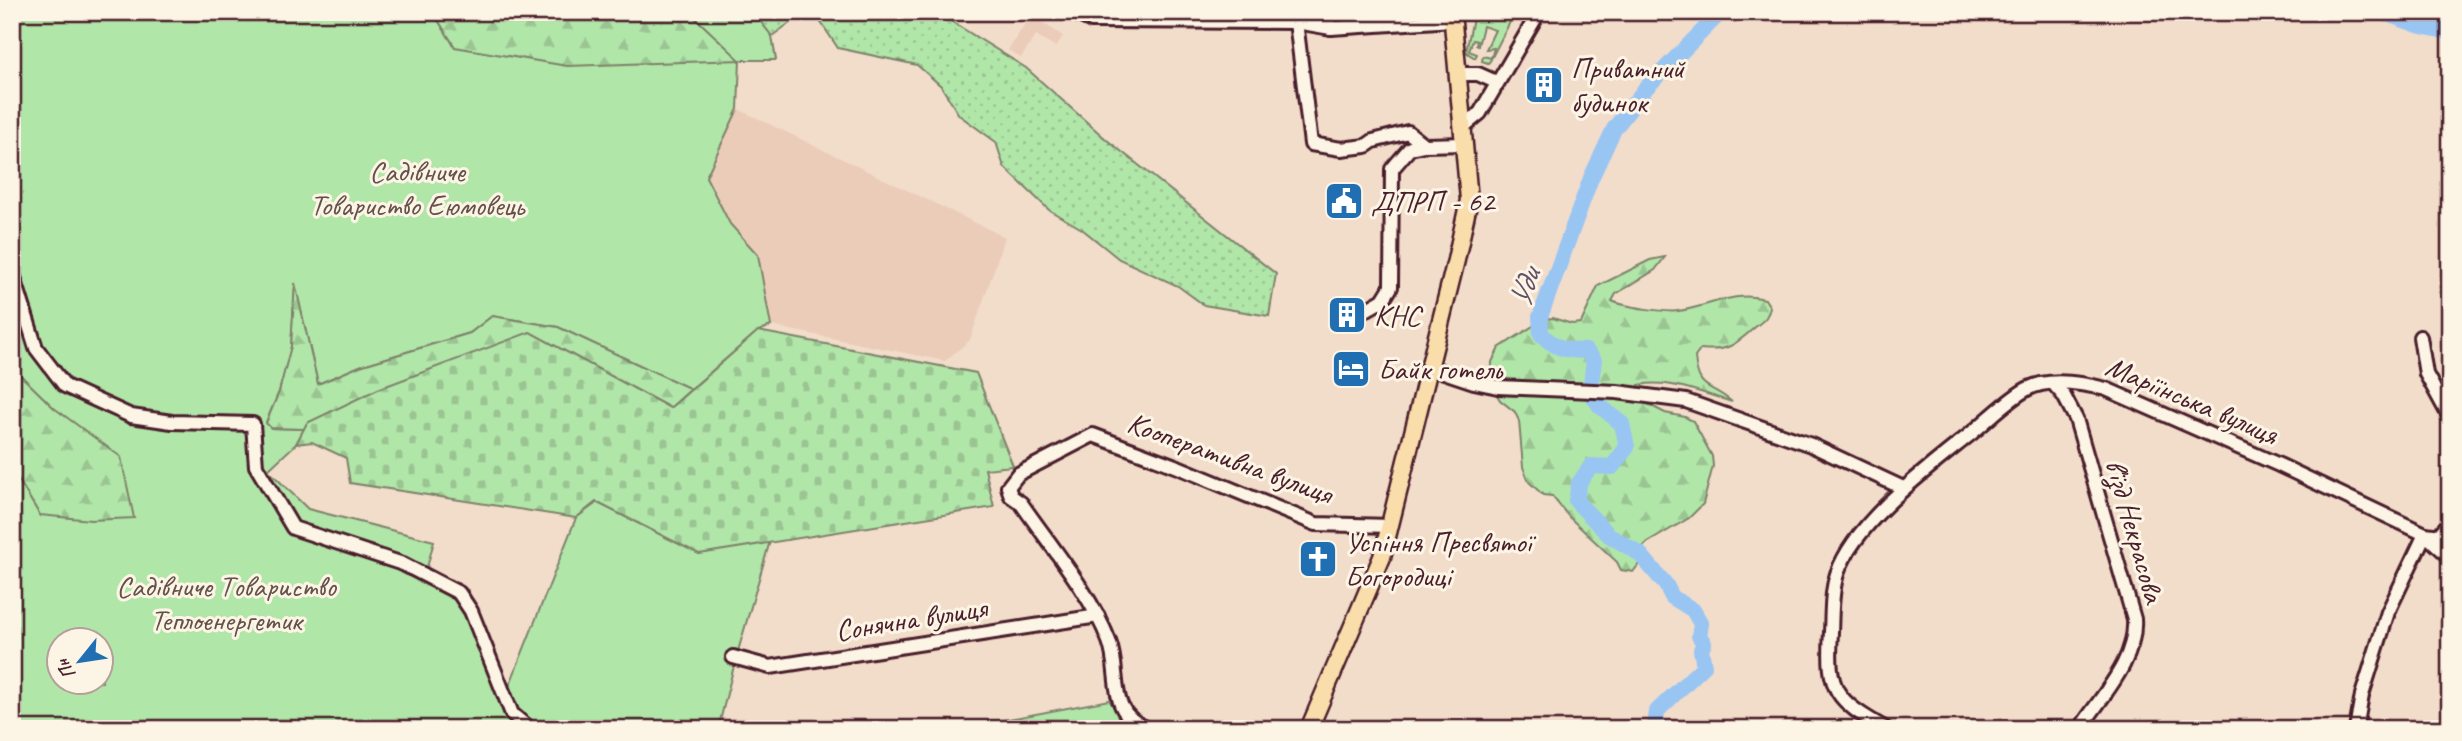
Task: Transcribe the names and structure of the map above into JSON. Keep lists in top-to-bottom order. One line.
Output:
{"streets":{"street":["Маріїнська вулиця","Кооперативна вулиця","в'їзд Некрасова","Сонячна вулиця"]},"crossings":[["Маріїнська вулиця","в'їзд Некрасова"],["Кооперативна вулиця","Сонячна вулиця"]],"water":["Уди"],"parks":["Садівниче Товариство Еюмовець","Садівниче Товариство Теплоенергетик"],"places":{"building":["Приватний будинок","КНС"],"public building":["ДПРП - 62"],"hotel":["Байк готель"],"church":["Успіння Пресвятої Богородиці"]},"north":"bottom left"}
